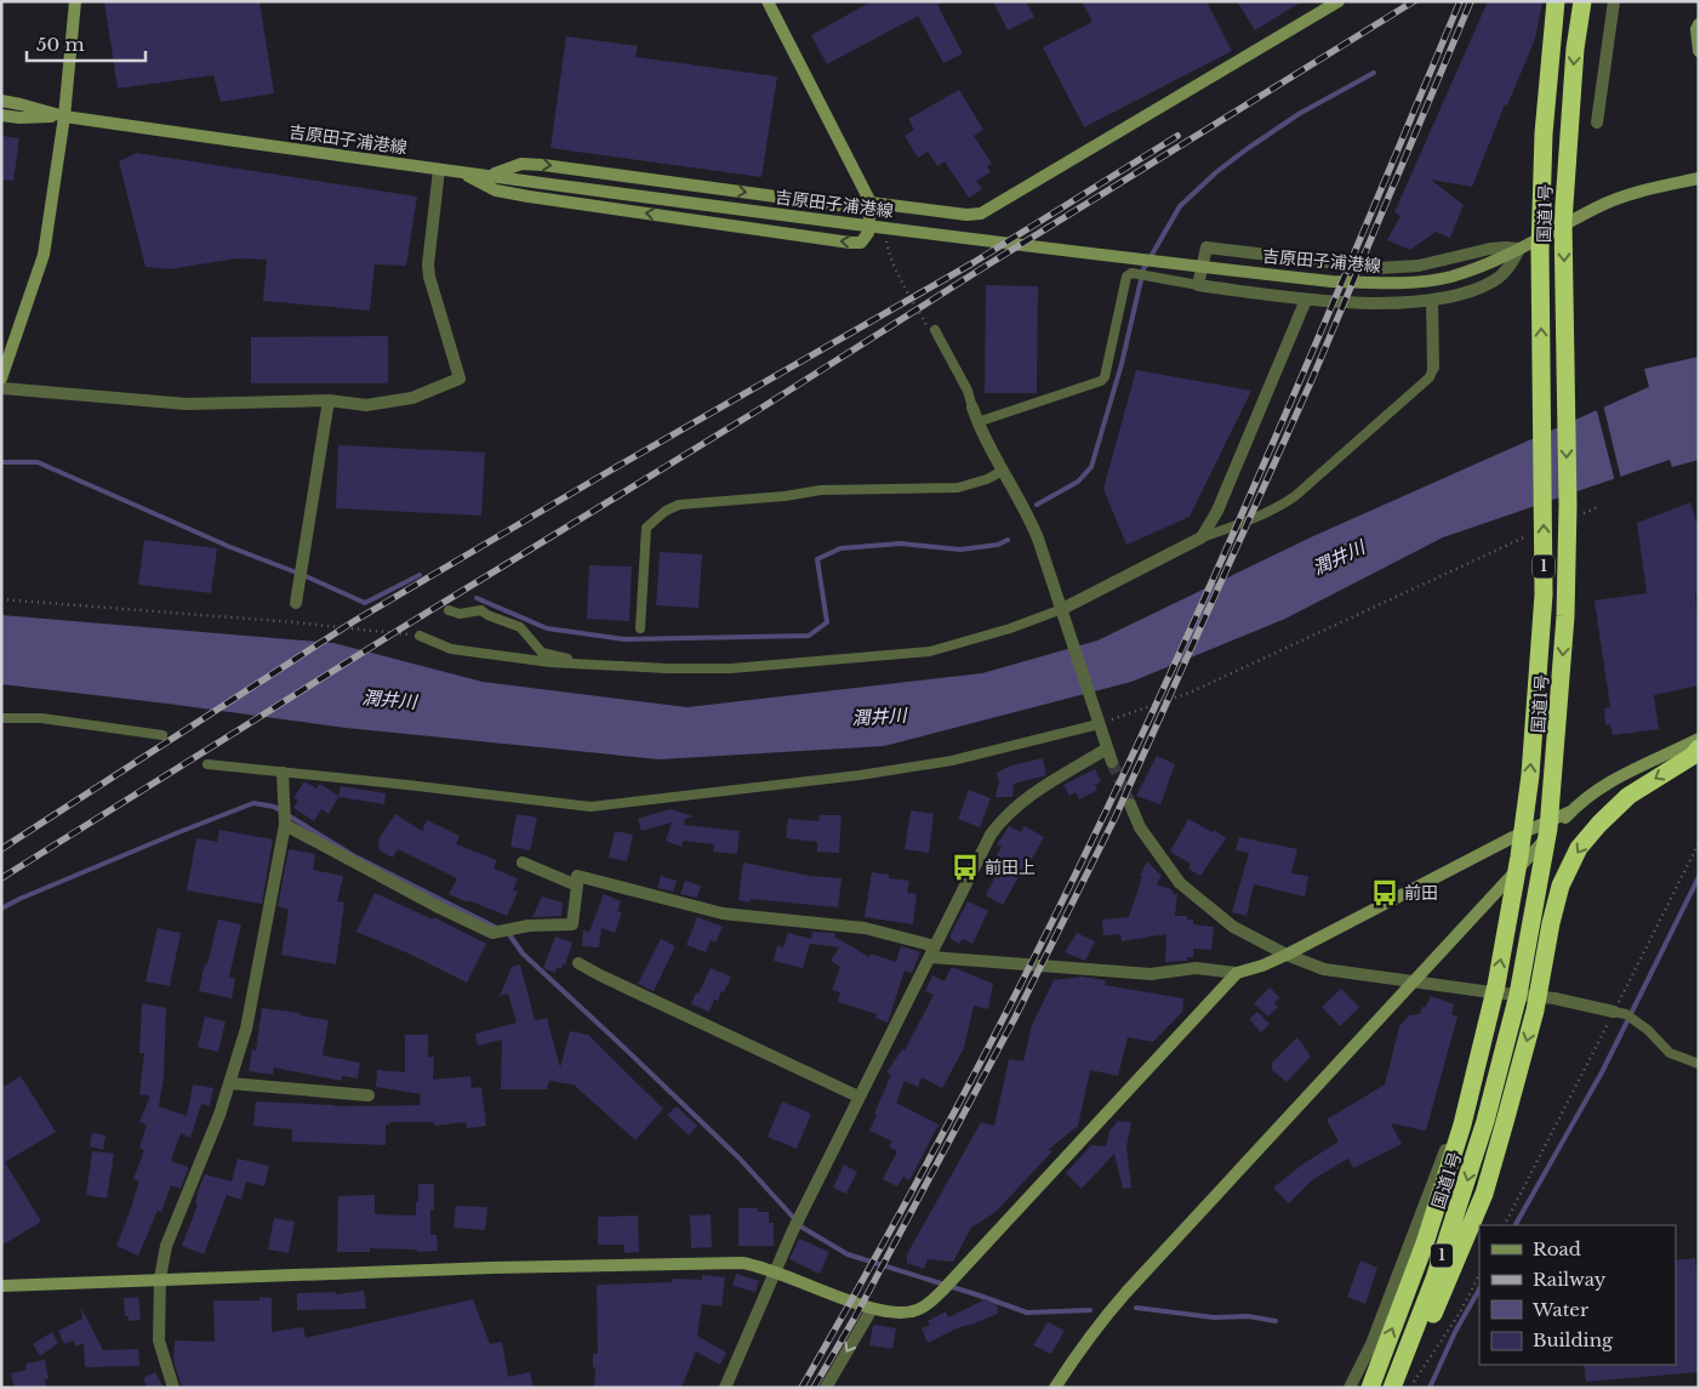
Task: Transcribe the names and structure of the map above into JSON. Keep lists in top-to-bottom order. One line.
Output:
{"streets":{"highway":["国道1号","1"],"street":["吉原田子浦港線"]},"water":["潤井川"],"places":{"bus stop":["前田上","前田"]},"legend":["Road","Railway","Water","Building"],"scale_bar":"50 m"}
